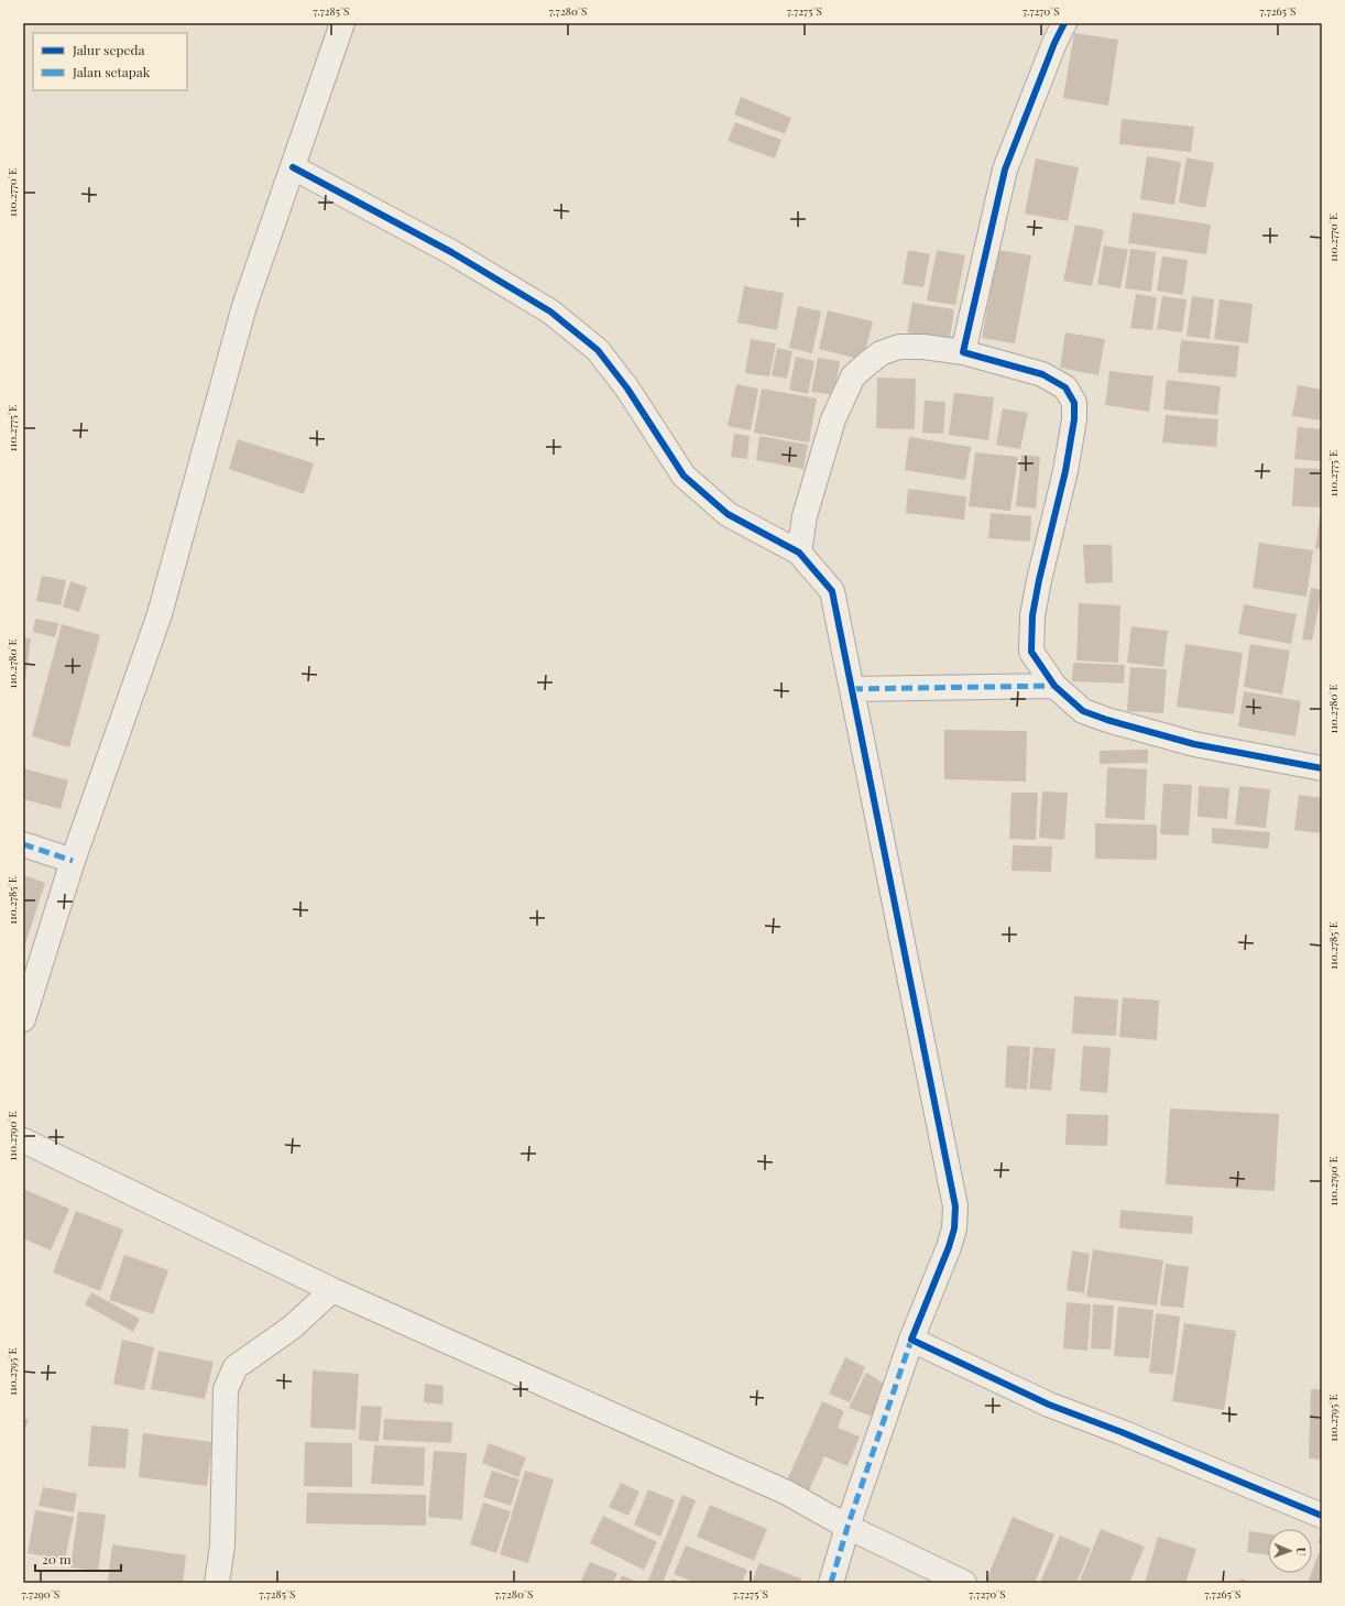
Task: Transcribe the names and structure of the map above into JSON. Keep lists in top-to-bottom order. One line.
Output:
{"legend":["Jalur sepeda","Jalan setapak"],"scale_bar":"20 m","north":"right","coordinates":["7.7285°S","7.7280°S","7.7275°S","7.7270°S","7.7265°S","110.2770°E","110.2775°E","110.2780°E","110.2785°E","110.2790°E","110.2795°E","7.7290°S"]}
